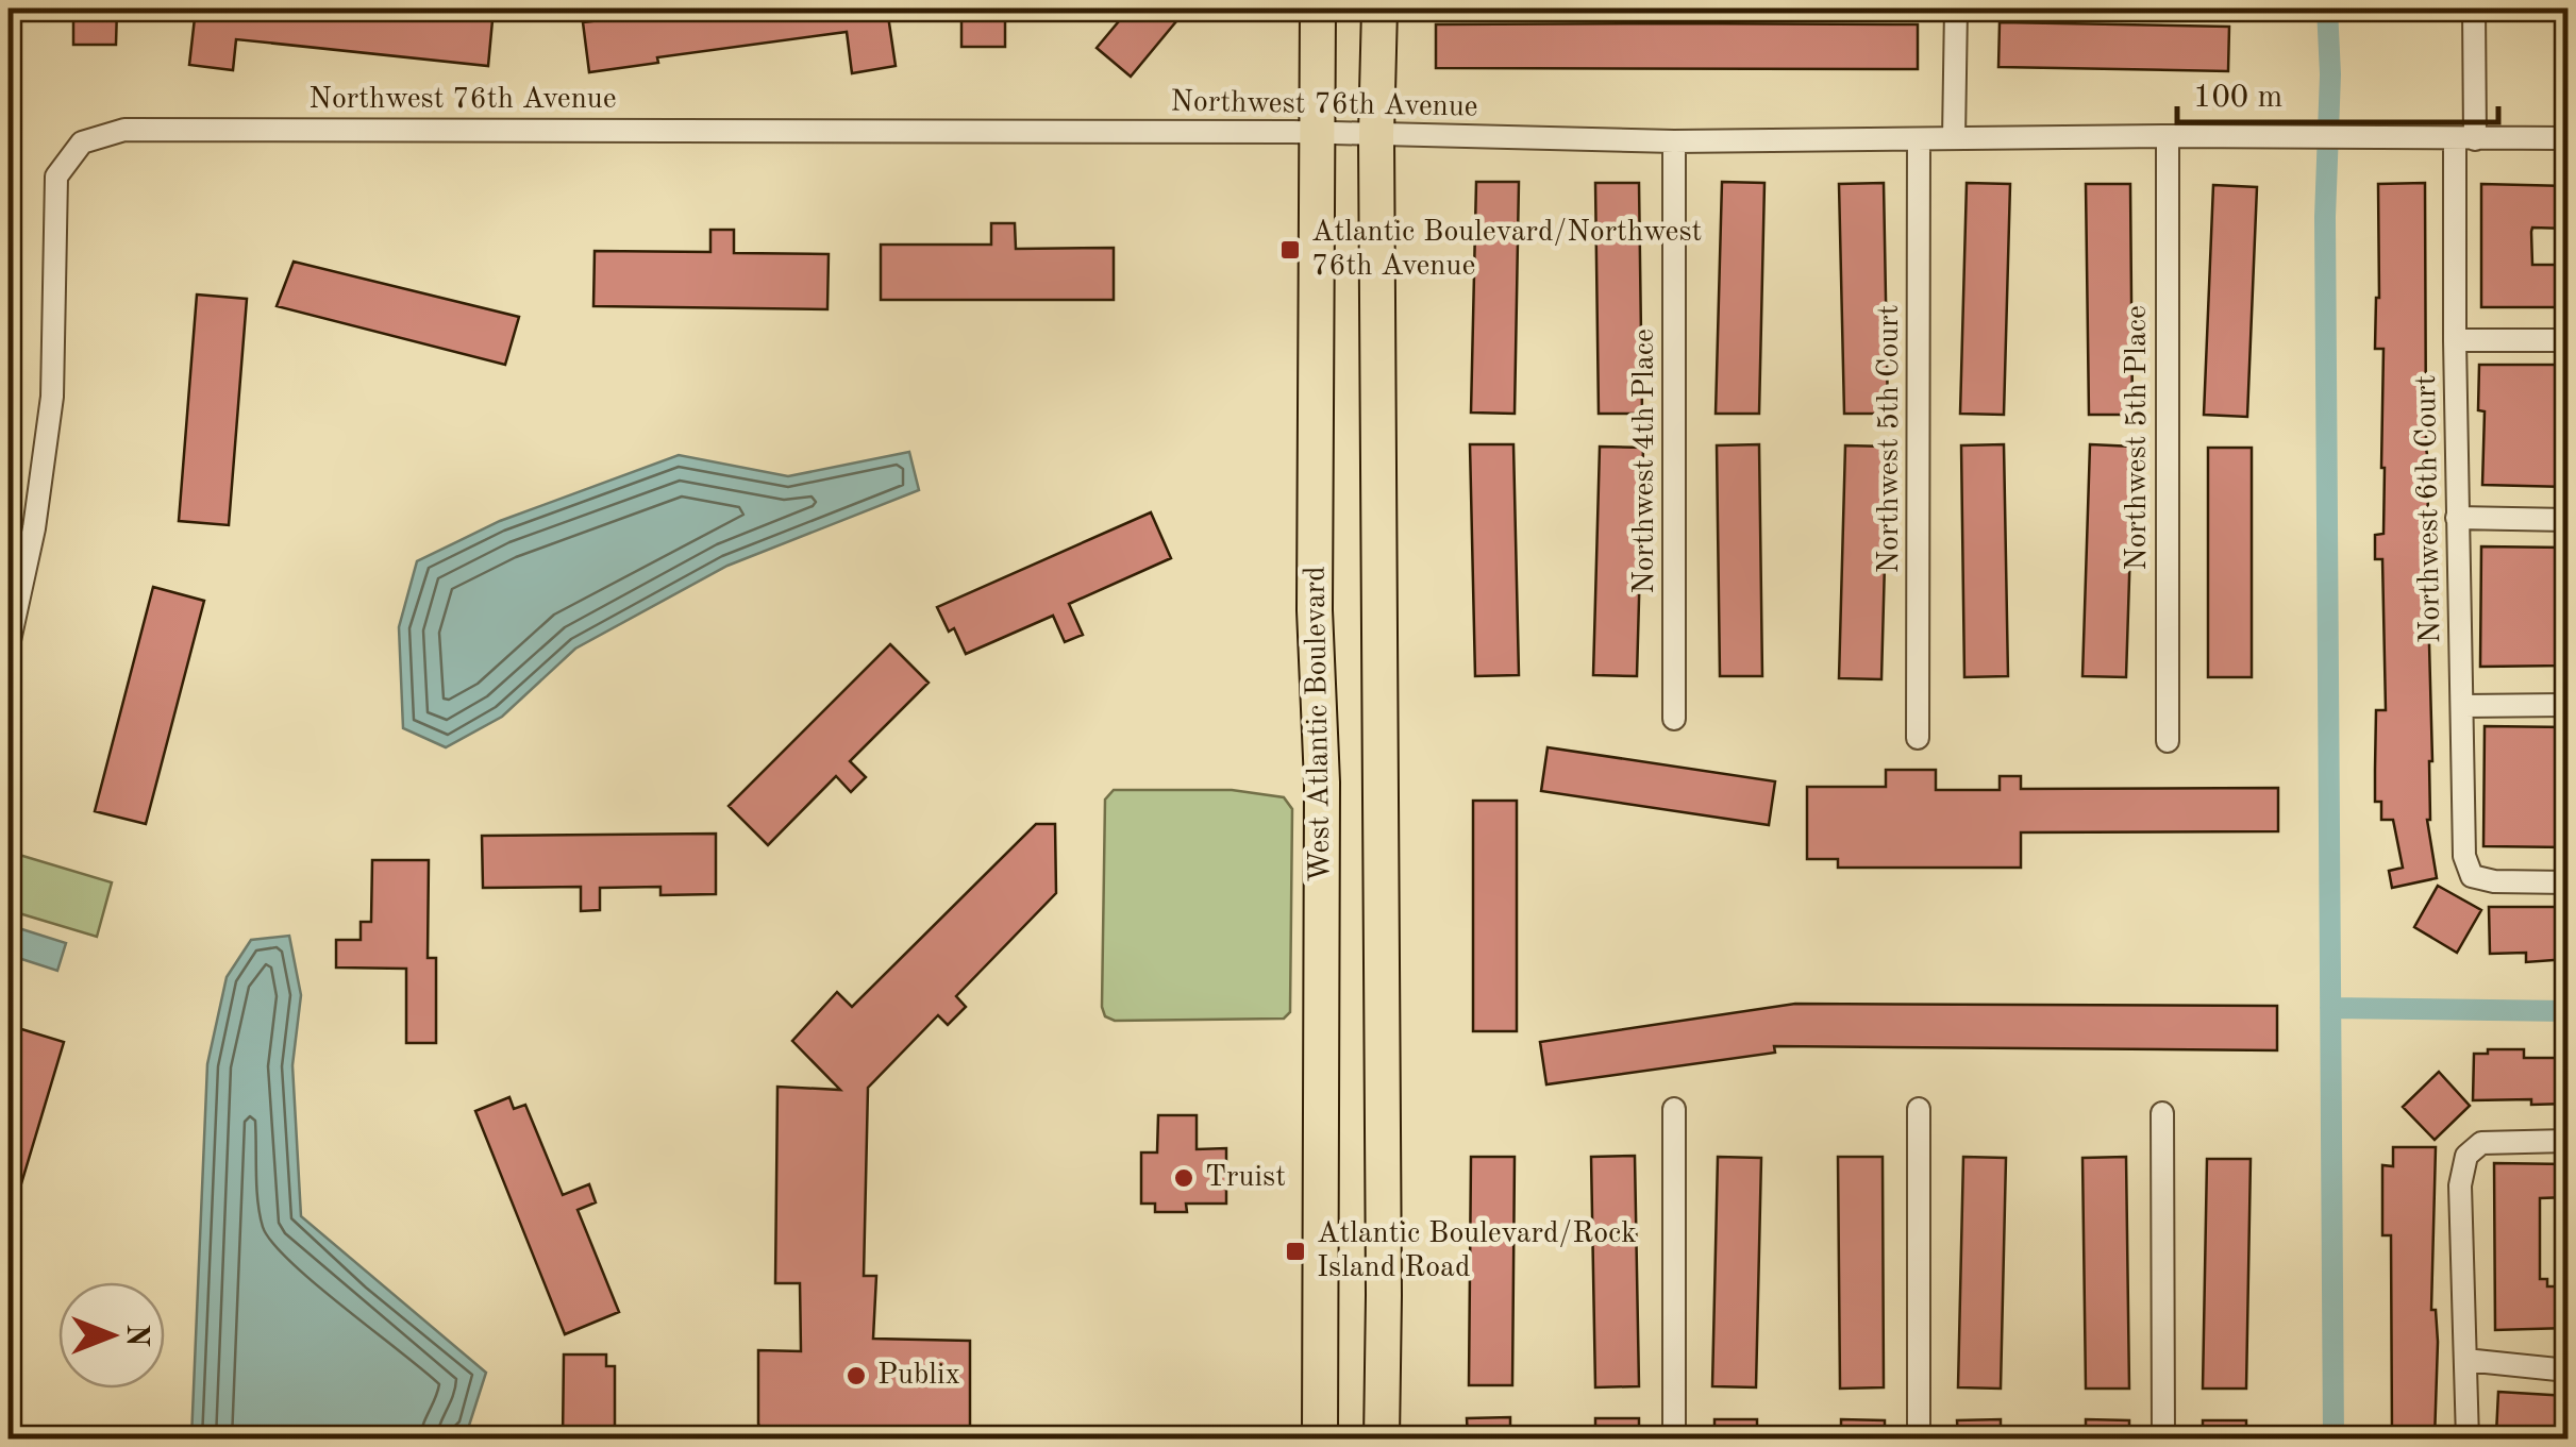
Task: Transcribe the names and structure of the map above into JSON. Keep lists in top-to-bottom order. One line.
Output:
{"streets":{"main road":["West Atlantic Boulevard"],"street":["Northwest 76th Avenue","Northwest 5th Place","Northwest 5th Court","Northwest 4th Place","Northwest 6th Court"]},"crossings":[["Northwest 76th Avenue","Northwest 5th Place"],["Northwest 76th Avenue","Northwest 5th Court"],["Northwest 76th Avenue","Northwest 4th Place"],["Northwest 76th Avenue","Northwest 6th Court"],["Northwest 76th Avenue","West Atlantic Boulevard"]],"places":{"transit":["Atlantic Boulevard/Northwest 76th Avenue","Atlantic Boulevard/Rock Island Road"],"other":["Truist","Publix"]},"scale_bar":"100 m","north":"right"}
